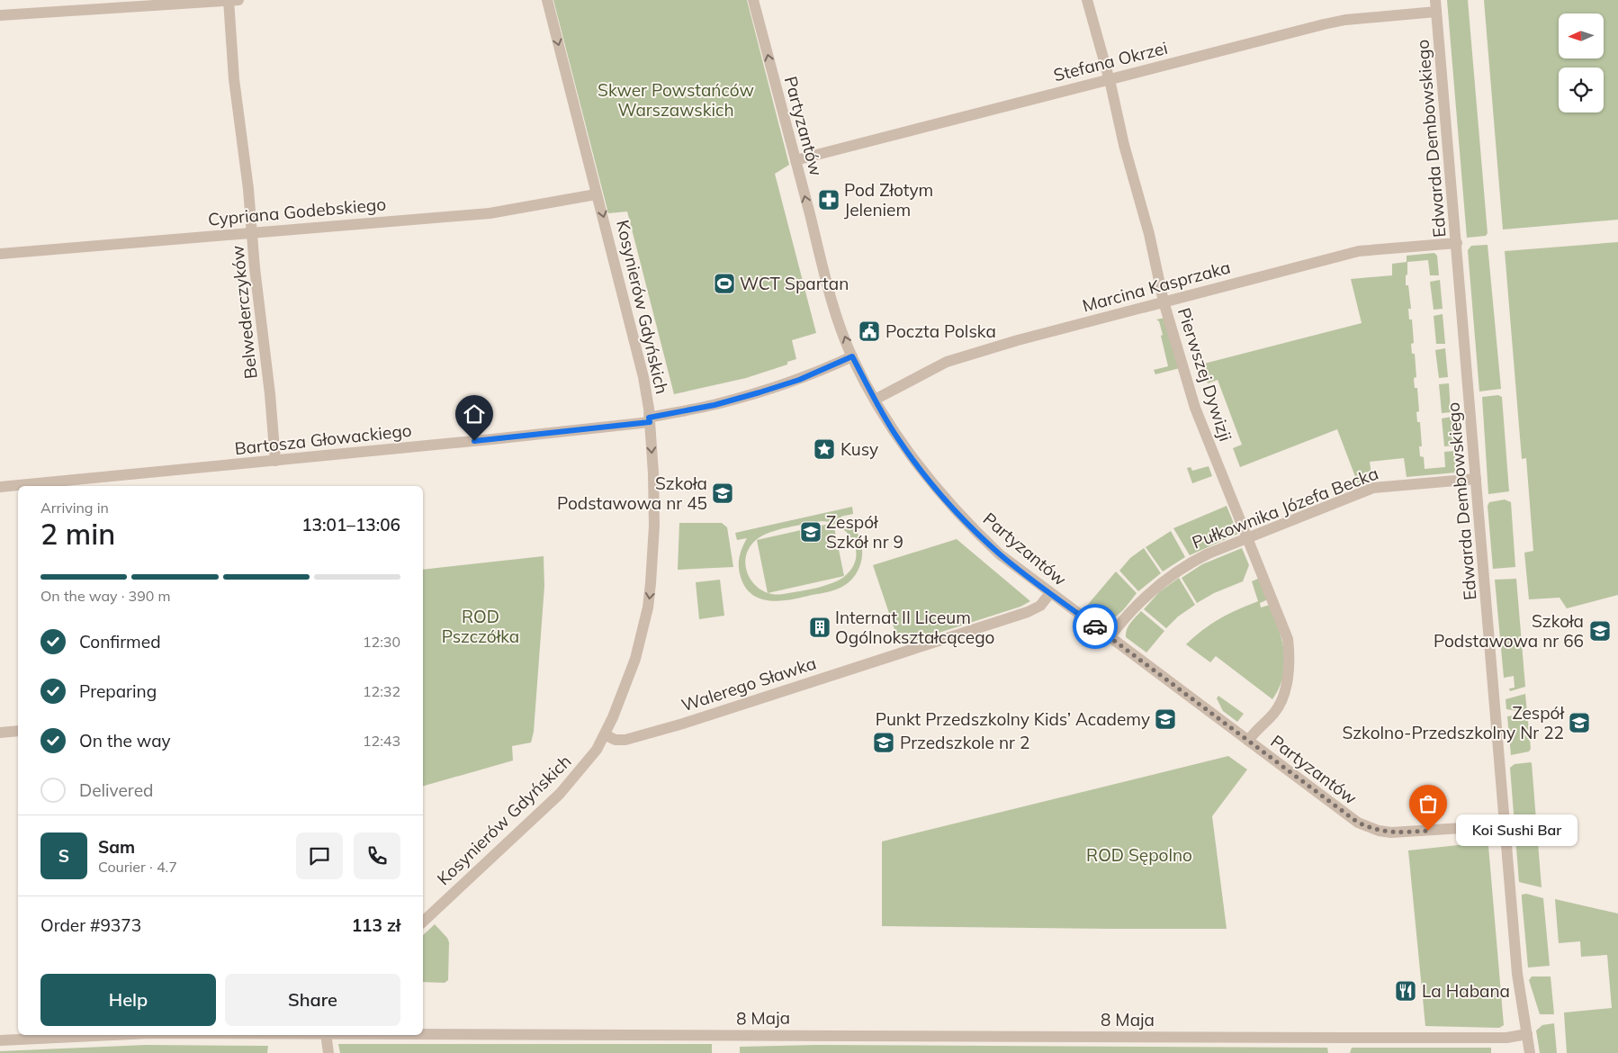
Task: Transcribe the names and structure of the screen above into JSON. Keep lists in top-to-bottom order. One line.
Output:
{"streets":{"street":["Stefana Okrzei","Partyzantów","Edwarda Dembowskiego","Cypriana Godebskiego","Marcina Kasprzaka","Kosynierów Gdyńskich","Belwederczyków","Pierwszej Dywizji","Bartosza Głowackiego","Pułkownika Józefa Becka","Walerego Sławka","8 Maja"]},"crossings":[["Stefana Okrzei","Partyzantów"],["Stefana Okrzei","Edwarda Dembowskiego"],["Stefana Okrzei","Pierwszej Dywizji"],["Partyzantów","Edwarda Dembowskiego"],["Partyzantów","Marcina Kasprzaka"],["Partyzantów","Pierwszej Dywizji"],["Partyzantów","Bartosza Głowackiego"],["Partyzantów","Pułkownika Józefa Becka"],["Partyzantów","Walerego Sławka"],["Edwarda Dembowskiego","Marcina Kasprzaka"],["Edwarda Dembowskiego","Pułkownika Józefa Becka"],["Edwarda Dembowskiego","8 Maja"],["Cypriana Godebskiego","Kosynierów Gdyńskich"],["Cypriana Godebskiego","Belwederczyków"],["Marcina Kasprzaka","Pierwszej Dywizji"],["Kosynierów Gdyńskich","Bartosza Głowackiego"],["Kosynierów Gdyńskich","Walerego Sławka"],["Belwederczyków","Bartosza Głowackiego"],["Pierwszej Dywizji","Pułkownika Józefa Becka"]],"one_way":["Kosynierów Gdyńskich"],"parks":["Skwer Powstańców Warszawskich","ROD Pszczółka","ROD Sępolno"],"places":{"pharmacy":["Pod Złotym Jeleniem"],"sports":["WCT Spartan"],"public building":["Poczta Polska"],"place":["Kusy"],"school or university":["Szkoła Podstawowa nr 45","Zespół Szkół nr 9","Szkoła Podstawowa nr 66","Punkt Przedszkolny Kids’ Academy","Zespół Szkolno-Przedszkolny Nr 22","Przedszkole nr 2"],"building":["Internat II Liceum Ogólnokształcącego"],"other":["Koi Sushi Bar"],"restaurant":["La Habana"]},"north":"left","page":{"heading":["2 min","Arriving in","13:01–13:06"],"panel":["Sam","Courier · 4.7","Order #9373","113 zł"],"bar":"On the way · 390 m","list":[["Confirmed","12:30"],["Preparing","12:32"],["On the way","12:43"],"Delivered"],"bubble":"Koi Sushi Bar","round":"S","buttons":["Help","Share"]}}
